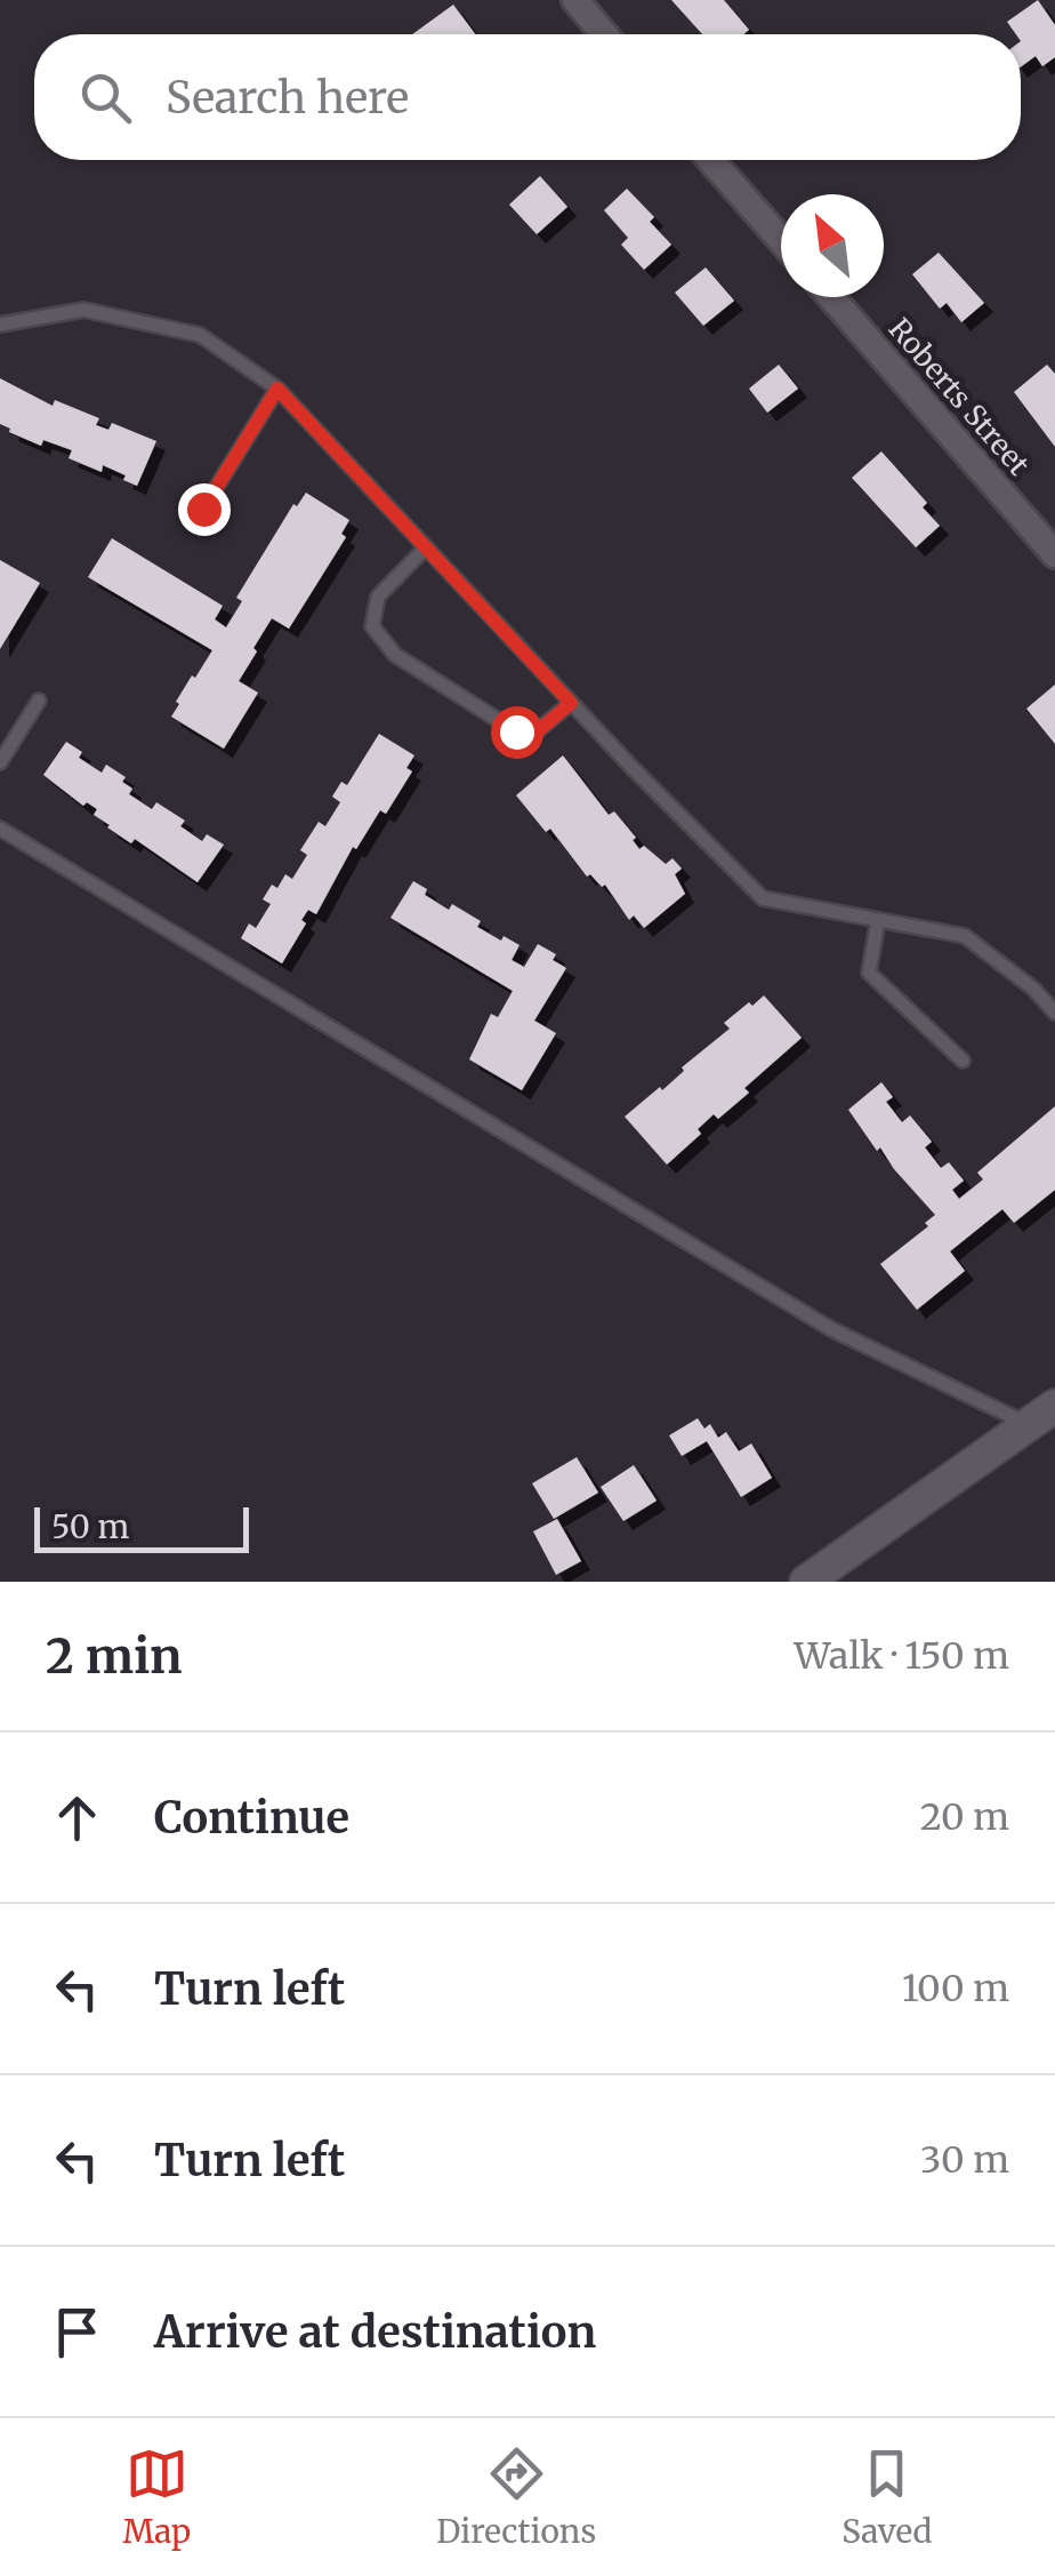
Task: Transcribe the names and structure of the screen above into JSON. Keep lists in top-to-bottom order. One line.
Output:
{"streets":{"street":["Roberts Street"]},"scale_bar":"50 m","north":"top left","page":{"search":"Search here","scale":"50 m","heading":["2 min","Walk · 150 m"],"list":[["Continue","20 m"],["Turn left","100 m"],["Turn left","30 m"],"Arrive at destination"],"nav":["Map","Directions","Saved"]}}
